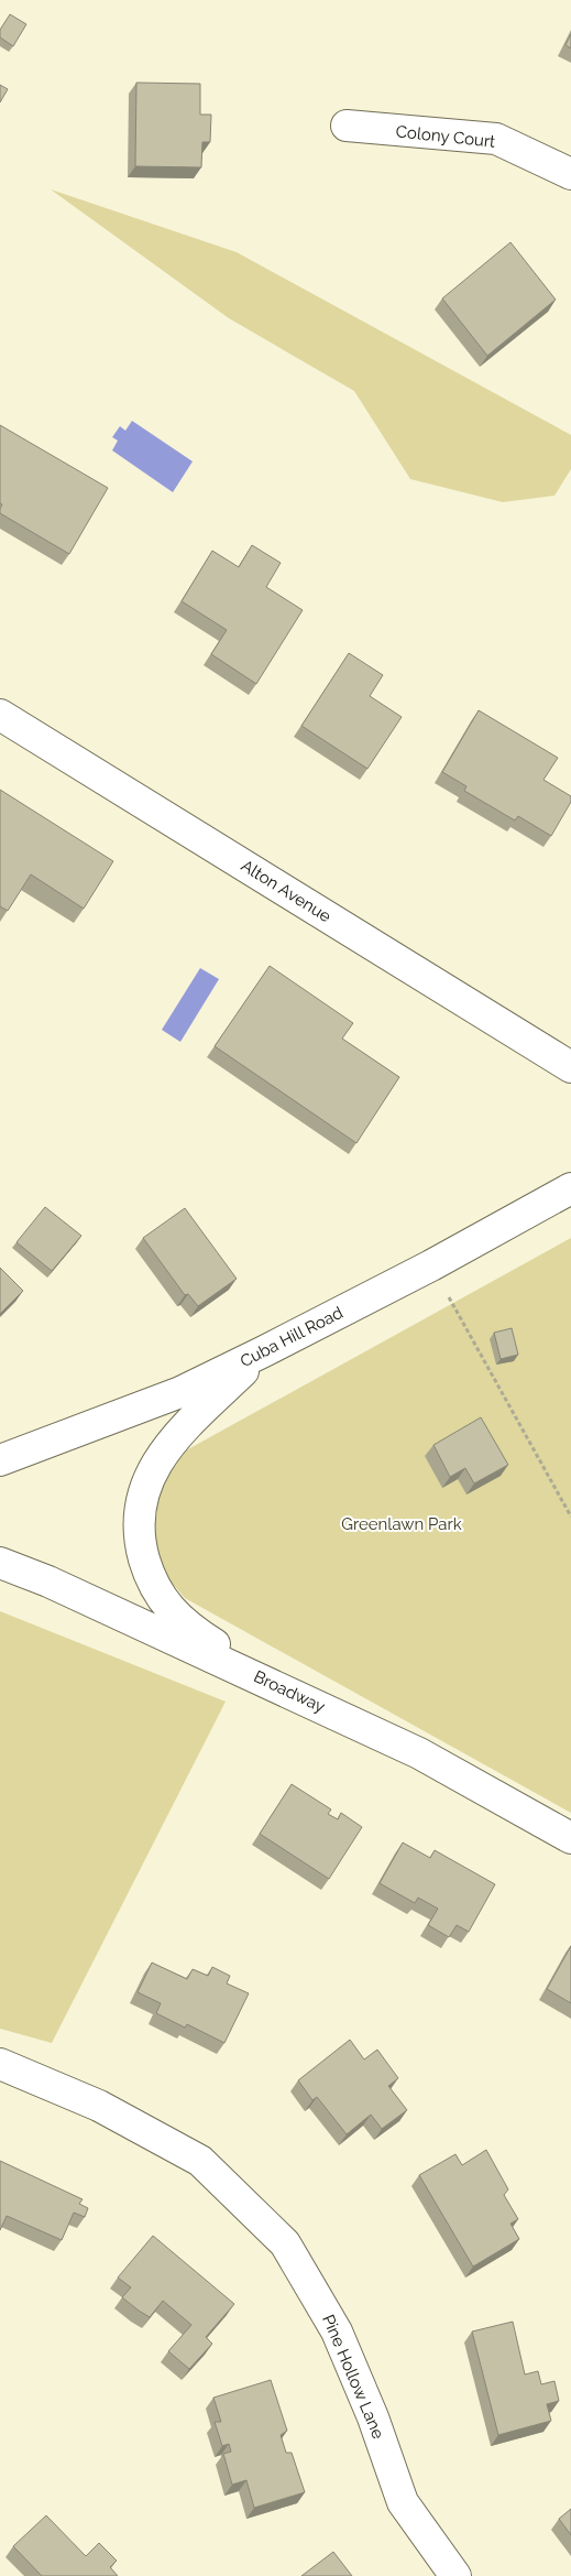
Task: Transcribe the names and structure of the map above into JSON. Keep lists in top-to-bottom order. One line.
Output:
{"streets":{"main road":["Colony Court","Alton Avenue","Cuba Hill Road","Broadway","Pine Hollow Lane"]},"parks":["Greenlawn Park"]}
